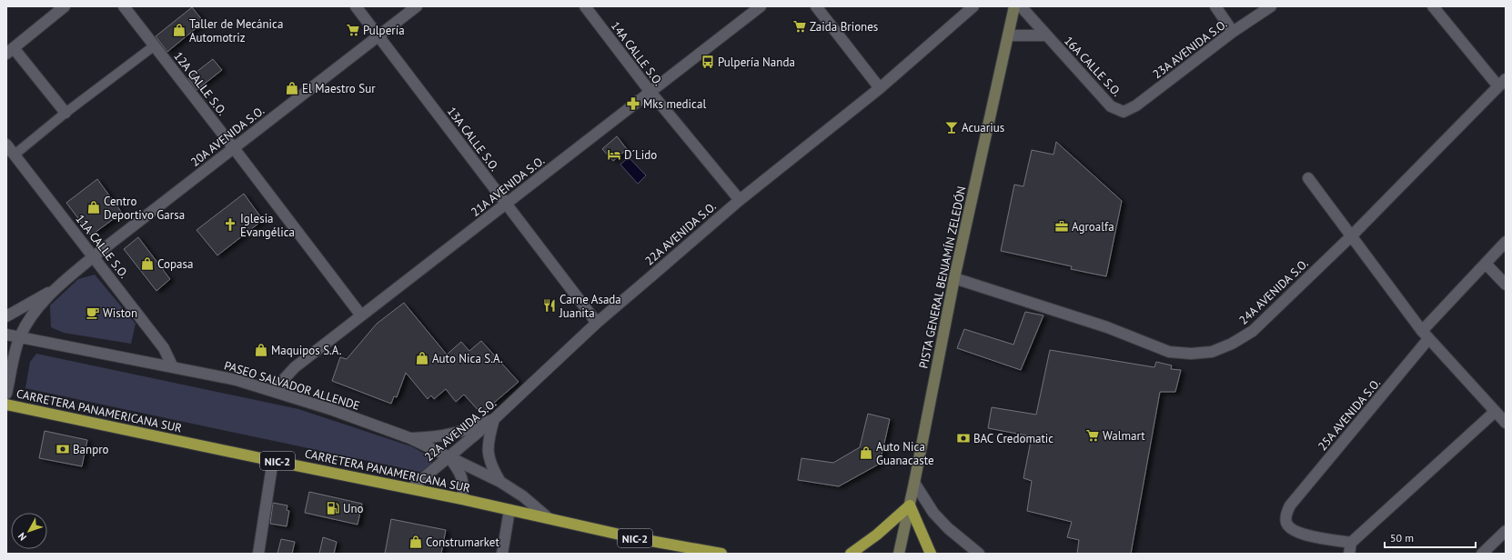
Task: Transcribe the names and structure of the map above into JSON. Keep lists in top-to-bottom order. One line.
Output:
{"streets":{"highway":["CARRETERA PANAMERICANA SUR","NIC-2"],"main road":["PISTA GENERAL BENJAMÍN ZELEDÓN"],"street":["23A AVENIDA S.O.","14A CALLE S.O.","16A CALLE S.O.","12A CALLE S.O.","20A AVENIDA S.O.","13A CALLE S.O.","21A AVENIDA S.O.","22A AVENIDA S.O.","11A CALLE S.O.","24A AVENIDA S.O.","PASEO SALVADOR ALLENDE","25A AVENIDA S.O."]},"crossings":[["23A AVENIDA S.O.","16A CALLE S.O."],["14A CALLE S.O.","21A AVENIDA S.O."],["14A CALLE S.O.","22A AVENIDA S.O."],["16A CALLE S.O.","PISTA GENERAL BENJAMÍN ZELEDÓN"],["12A CALLE S.O.","20A AVENIDA S.O."],["12A CALLE S.O.","21A AVENIDA S.O."],["20A AVENIDA S.O.","13A CALLE S.O."],["20A AVENIDA S.O.","11A CALLE S.O."],["13A CALLE S.O.","21A AVENIDA S.O."],["13A CALLE S.O.","22A AVENIDA S.O."],["21A AVENIDA S.O.","PASEO SALVADOR ALLENDE"],["22A AVENIDA S.O.","PASEO SALVADOR ALLENDE"],["22A AVENIDA S.O.","CARRETERA PANAMERICANA SUR"],["11A CALLE S.O.","PASEO SALVADOR ALLENDE"],["PISTA GENERAL BENJAMÍN ZELEDÓN","24A AVENIDA S.O."],["PASEO SALVADOR ALLENDE","CARRETERA PANAMERICANA SUR"]],"places":{"supermarket":["Zaida Briones","Pulpería","Walmart"],"shop":["Taller de Mecánica Automotriz","El Maestro Sur","Centro Deportivo Garsa","Copasa","Maquipos S.A.","Auto Nica S.A.","Auto Nica Guanacaste","Construmarket"],"bus stop":["Pulpería Nanda"],"pharmacy":["Mks medical"],"bar":["Acuarius"],"hotel":["D´Lido"],"church":["Iglesia Evangélica"],"office":["Agroalfa"],"restaurant":["Carne Asada Juanita"],"cafe":["Wiston"],"bank":["BAC Credomatic","Banpro"],"fuel station":["Uno"]},"scale_bar":"50 m","north":"bottom left"}
